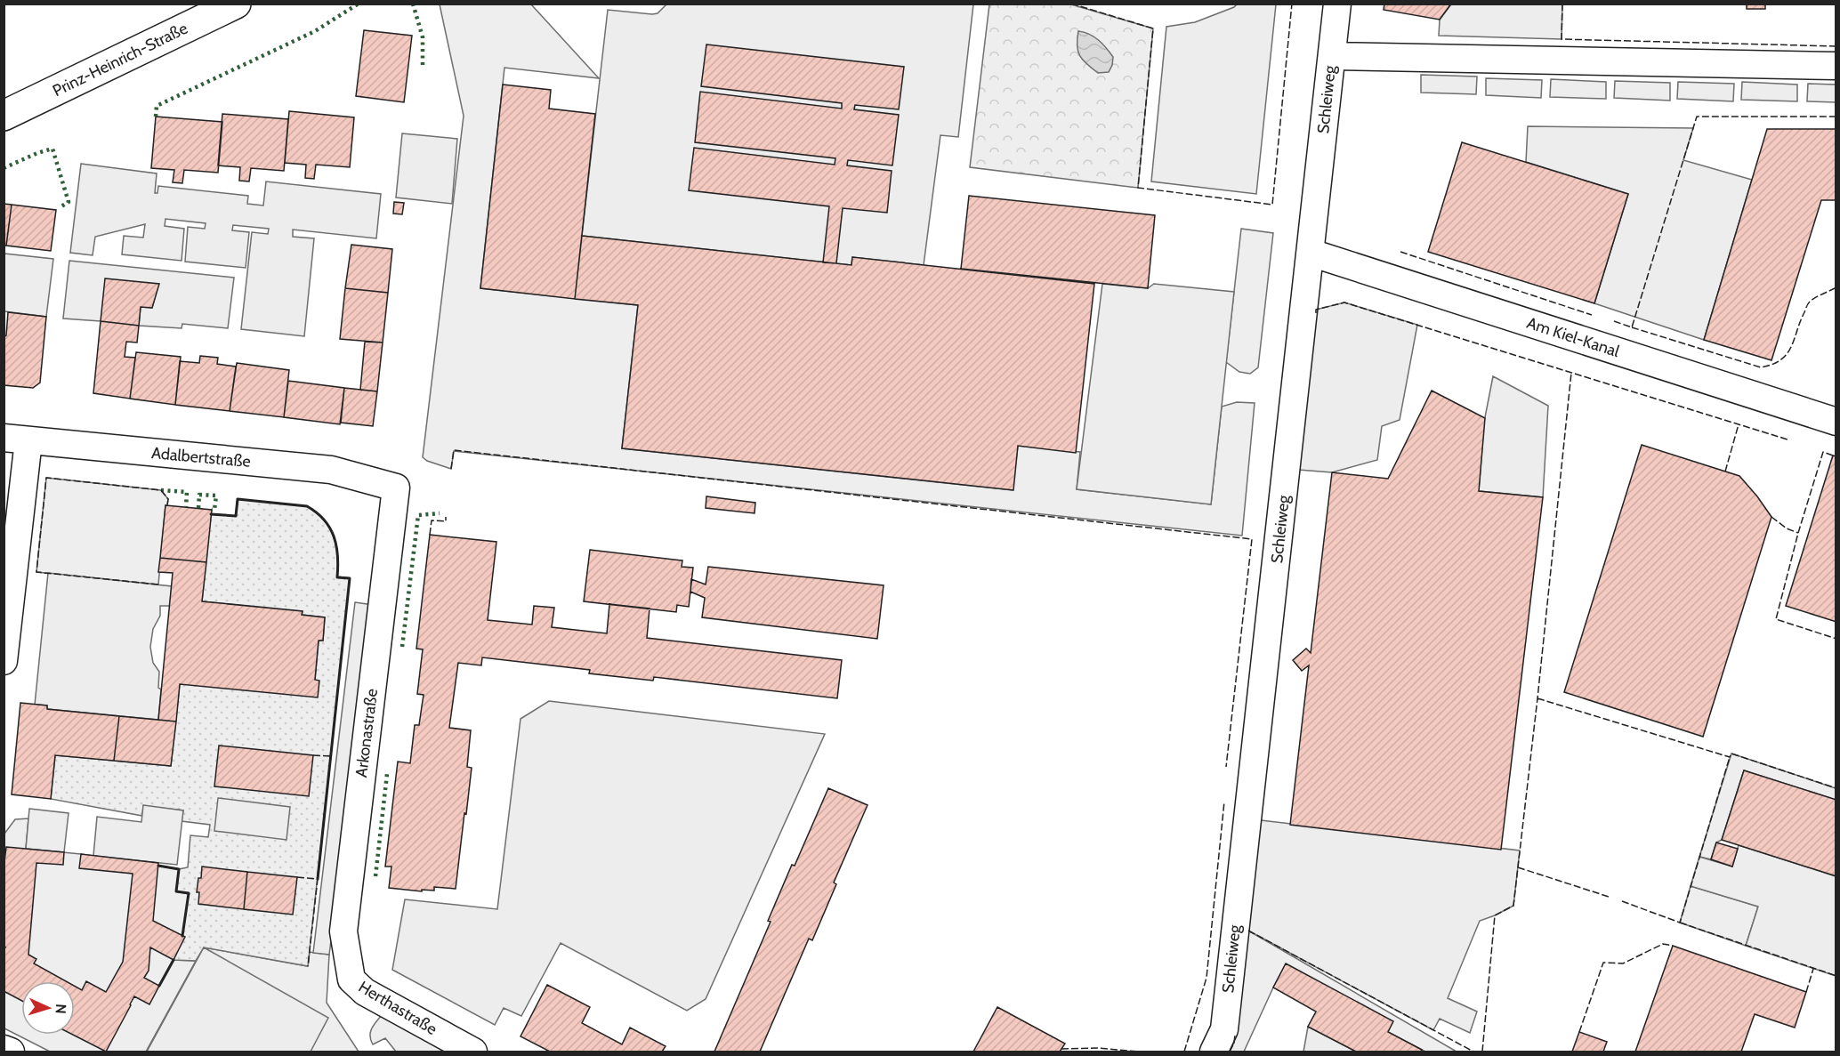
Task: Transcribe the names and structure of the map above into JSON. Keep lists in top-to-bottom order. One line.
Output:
{"streets":{"main road":["Prinz-Heinrich-Straße"],"street":["Schleiweg","Am Kiel-Kanal","Adalbertstraße","Arkonastraße","Herthastraße"]},"crossings":[["Schleiweg","Am Kiel-Kanal"],["Adalbertstraße","Arkonastraße"],["Arkonastraße","Herthastraße"]],"north":"right"}
